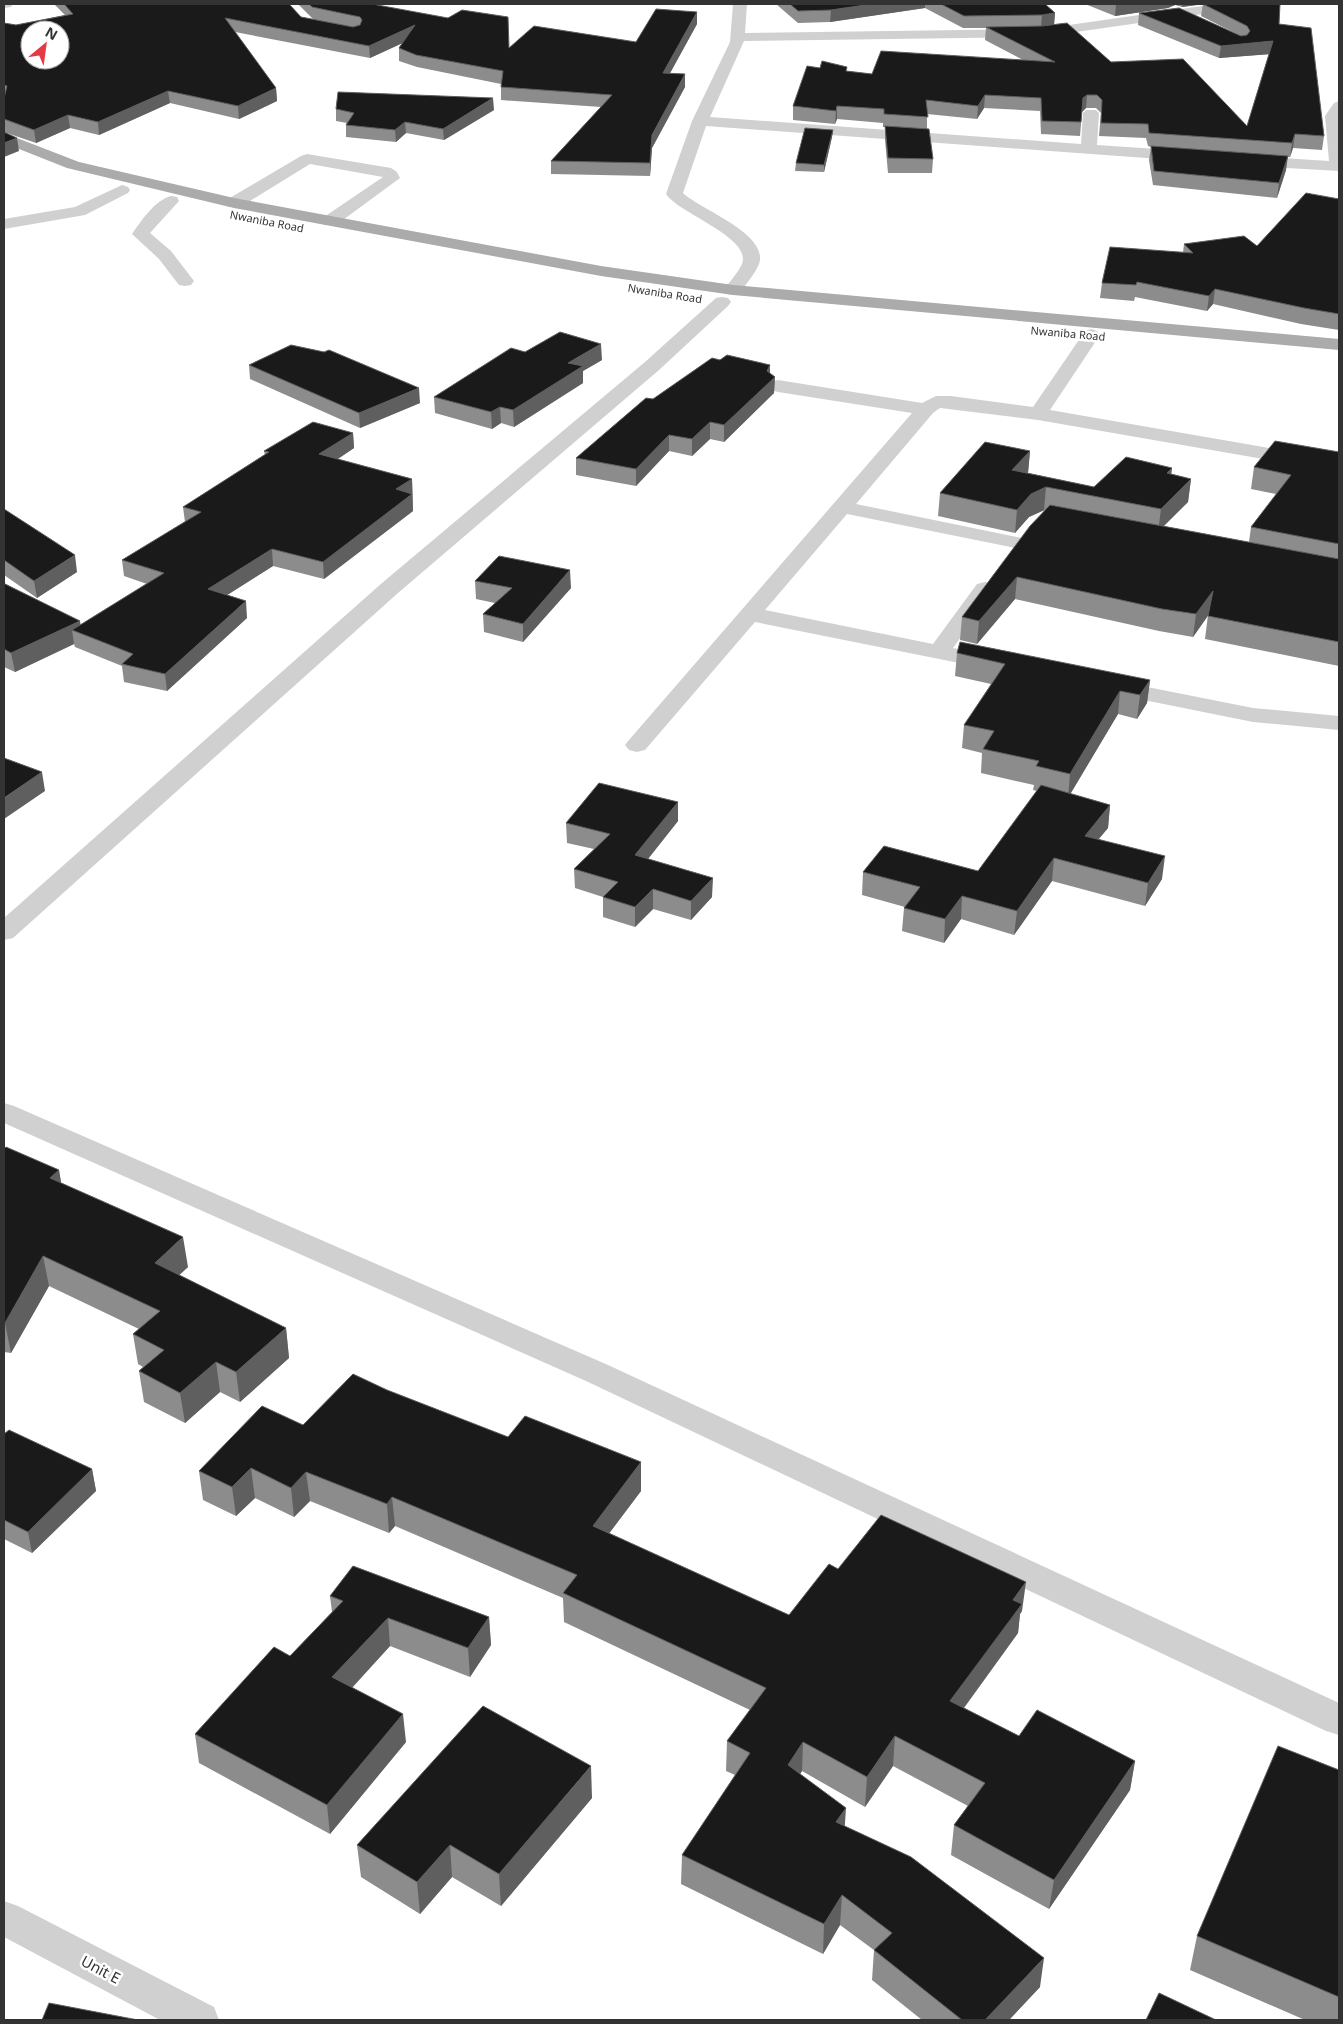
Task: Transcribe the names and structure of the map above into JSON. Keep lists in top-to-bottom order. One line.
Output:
{"streets":{"main road":["Nwaniba Road"],"street":["Unit E"]},"north":"top right"}
